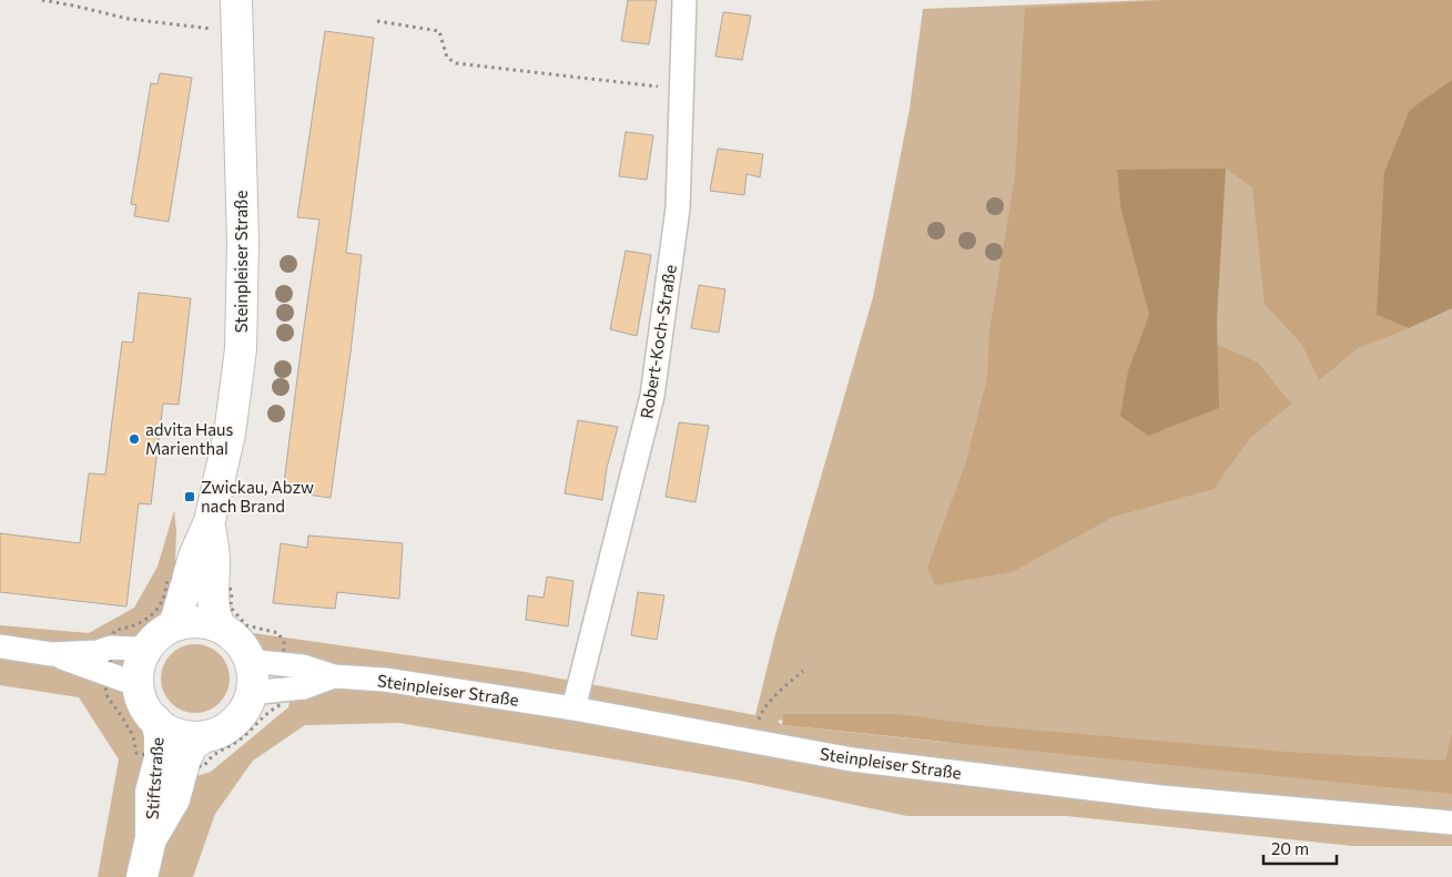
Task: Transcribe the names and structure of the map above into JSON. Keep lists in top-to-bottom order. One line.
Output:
{"streets":{"main road":["Steinpleiser Straße","Stiftstraße"],"street":["Robert-Koch-Straße"]},"crossings":[["Steinpleiser Straße","Robert-Koch-Straße"],["Steinpleiser Straße","Stiftstraße"]],"places":{"other":["advita Haus Marienthal"],"transit":["Zwickau, Abzw nach Brand"]},"scale_bar":"20 m"}
